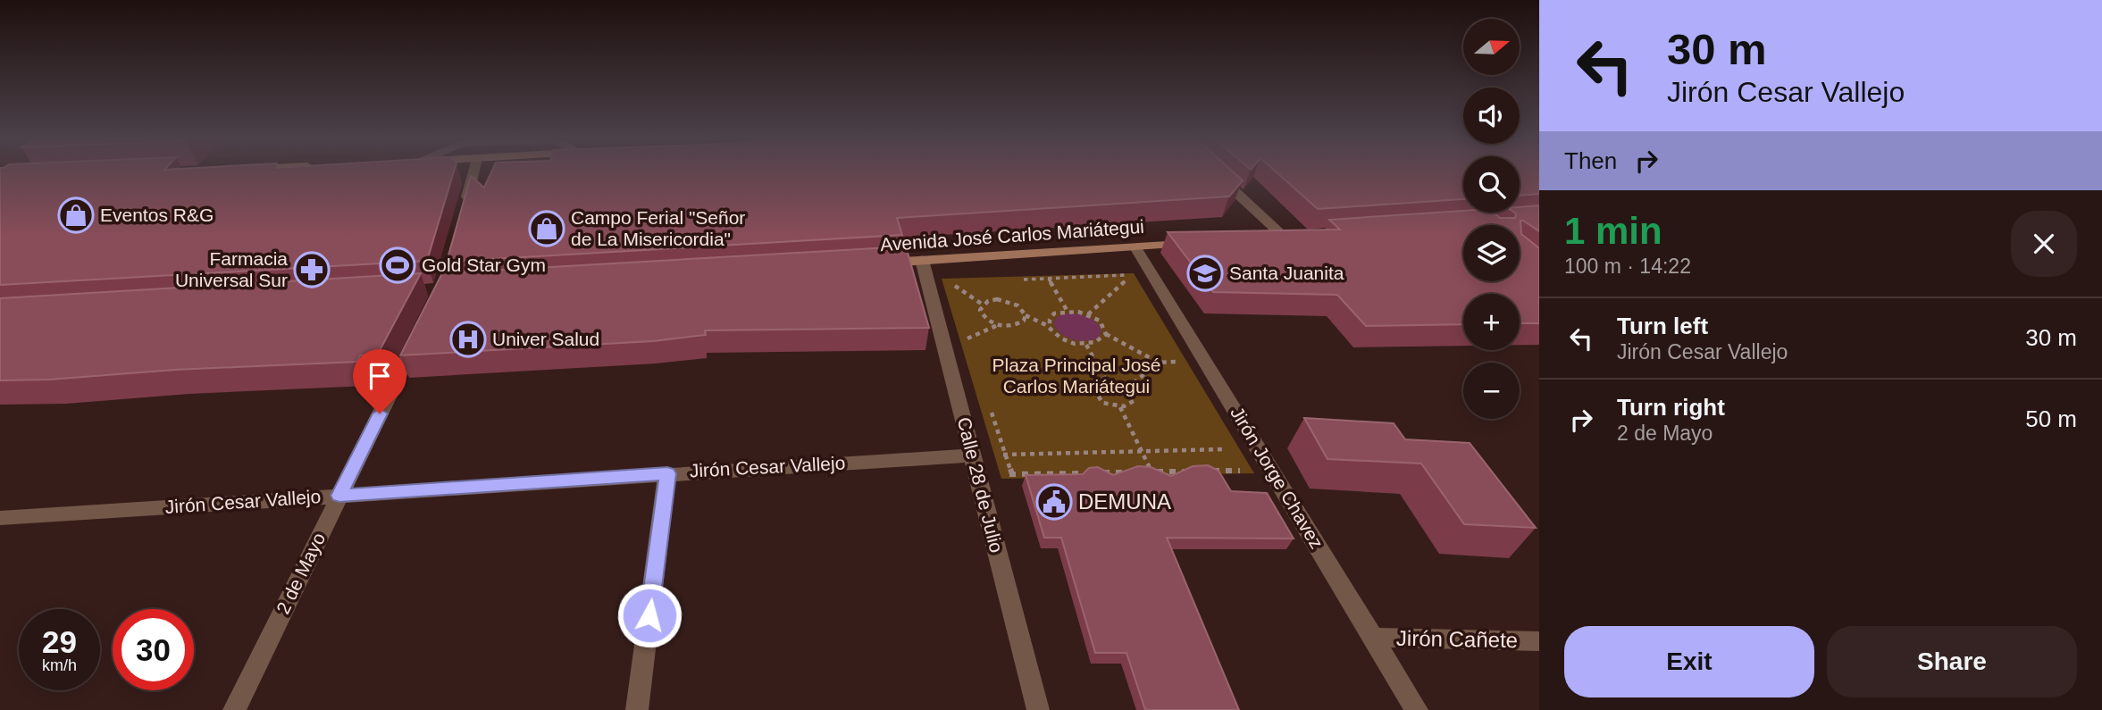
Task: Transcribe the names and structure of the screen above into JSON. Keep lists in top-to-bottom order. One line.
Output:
{"streets":{"main road":["Avenida José Carlos Mariátegui"],"street":["Jirón Cesar Vallejo","Jirón Jorge Chavez","Calle 28 de Julio","2 de Mayo","Jirón Cañete"]},"crossings":[["Avenida José Carlos Mariátegui","Jirón Jorge Chavez"],["Avenida José Carlos Mariátegui","Calle 28 de Julio"],["Jirón Cesar Vallejo","Calle 28 de Julio"],["Jirón Cesar Vallejo","2 de Mayo"],["Jirón Jorge Chavez","Jirón Cañete"]],"parks":["Plaza Principal José Carlos Mariátegui"],"places":{"shop":["Eventos R&G","Campo Ferial \"Señor de La Misericordia\""],"sports":["Gold Star Gym"],"pharmacy":["Farmacia Universal Sur"],"school or university":["Santa Juanita"],"hospital":["Univer Salud"],"public building":["DEMUNA"]},"north":"right","page":{"turn":["30 m","Jirón Cesar Vallejo"],"map_buttons":["+","−"],"then":"Then","heading":["1 min","100 m · 14:22"],"list":[{"name":"Turn left","note":"Jirón Cesar Vallejo","value":"30 m"},{"name":"Turn right","note":"2 de Mayo","value":"50 m"}],"speed":"29 km/h","limit":"30","buttons":["Exit","Share"]}}
